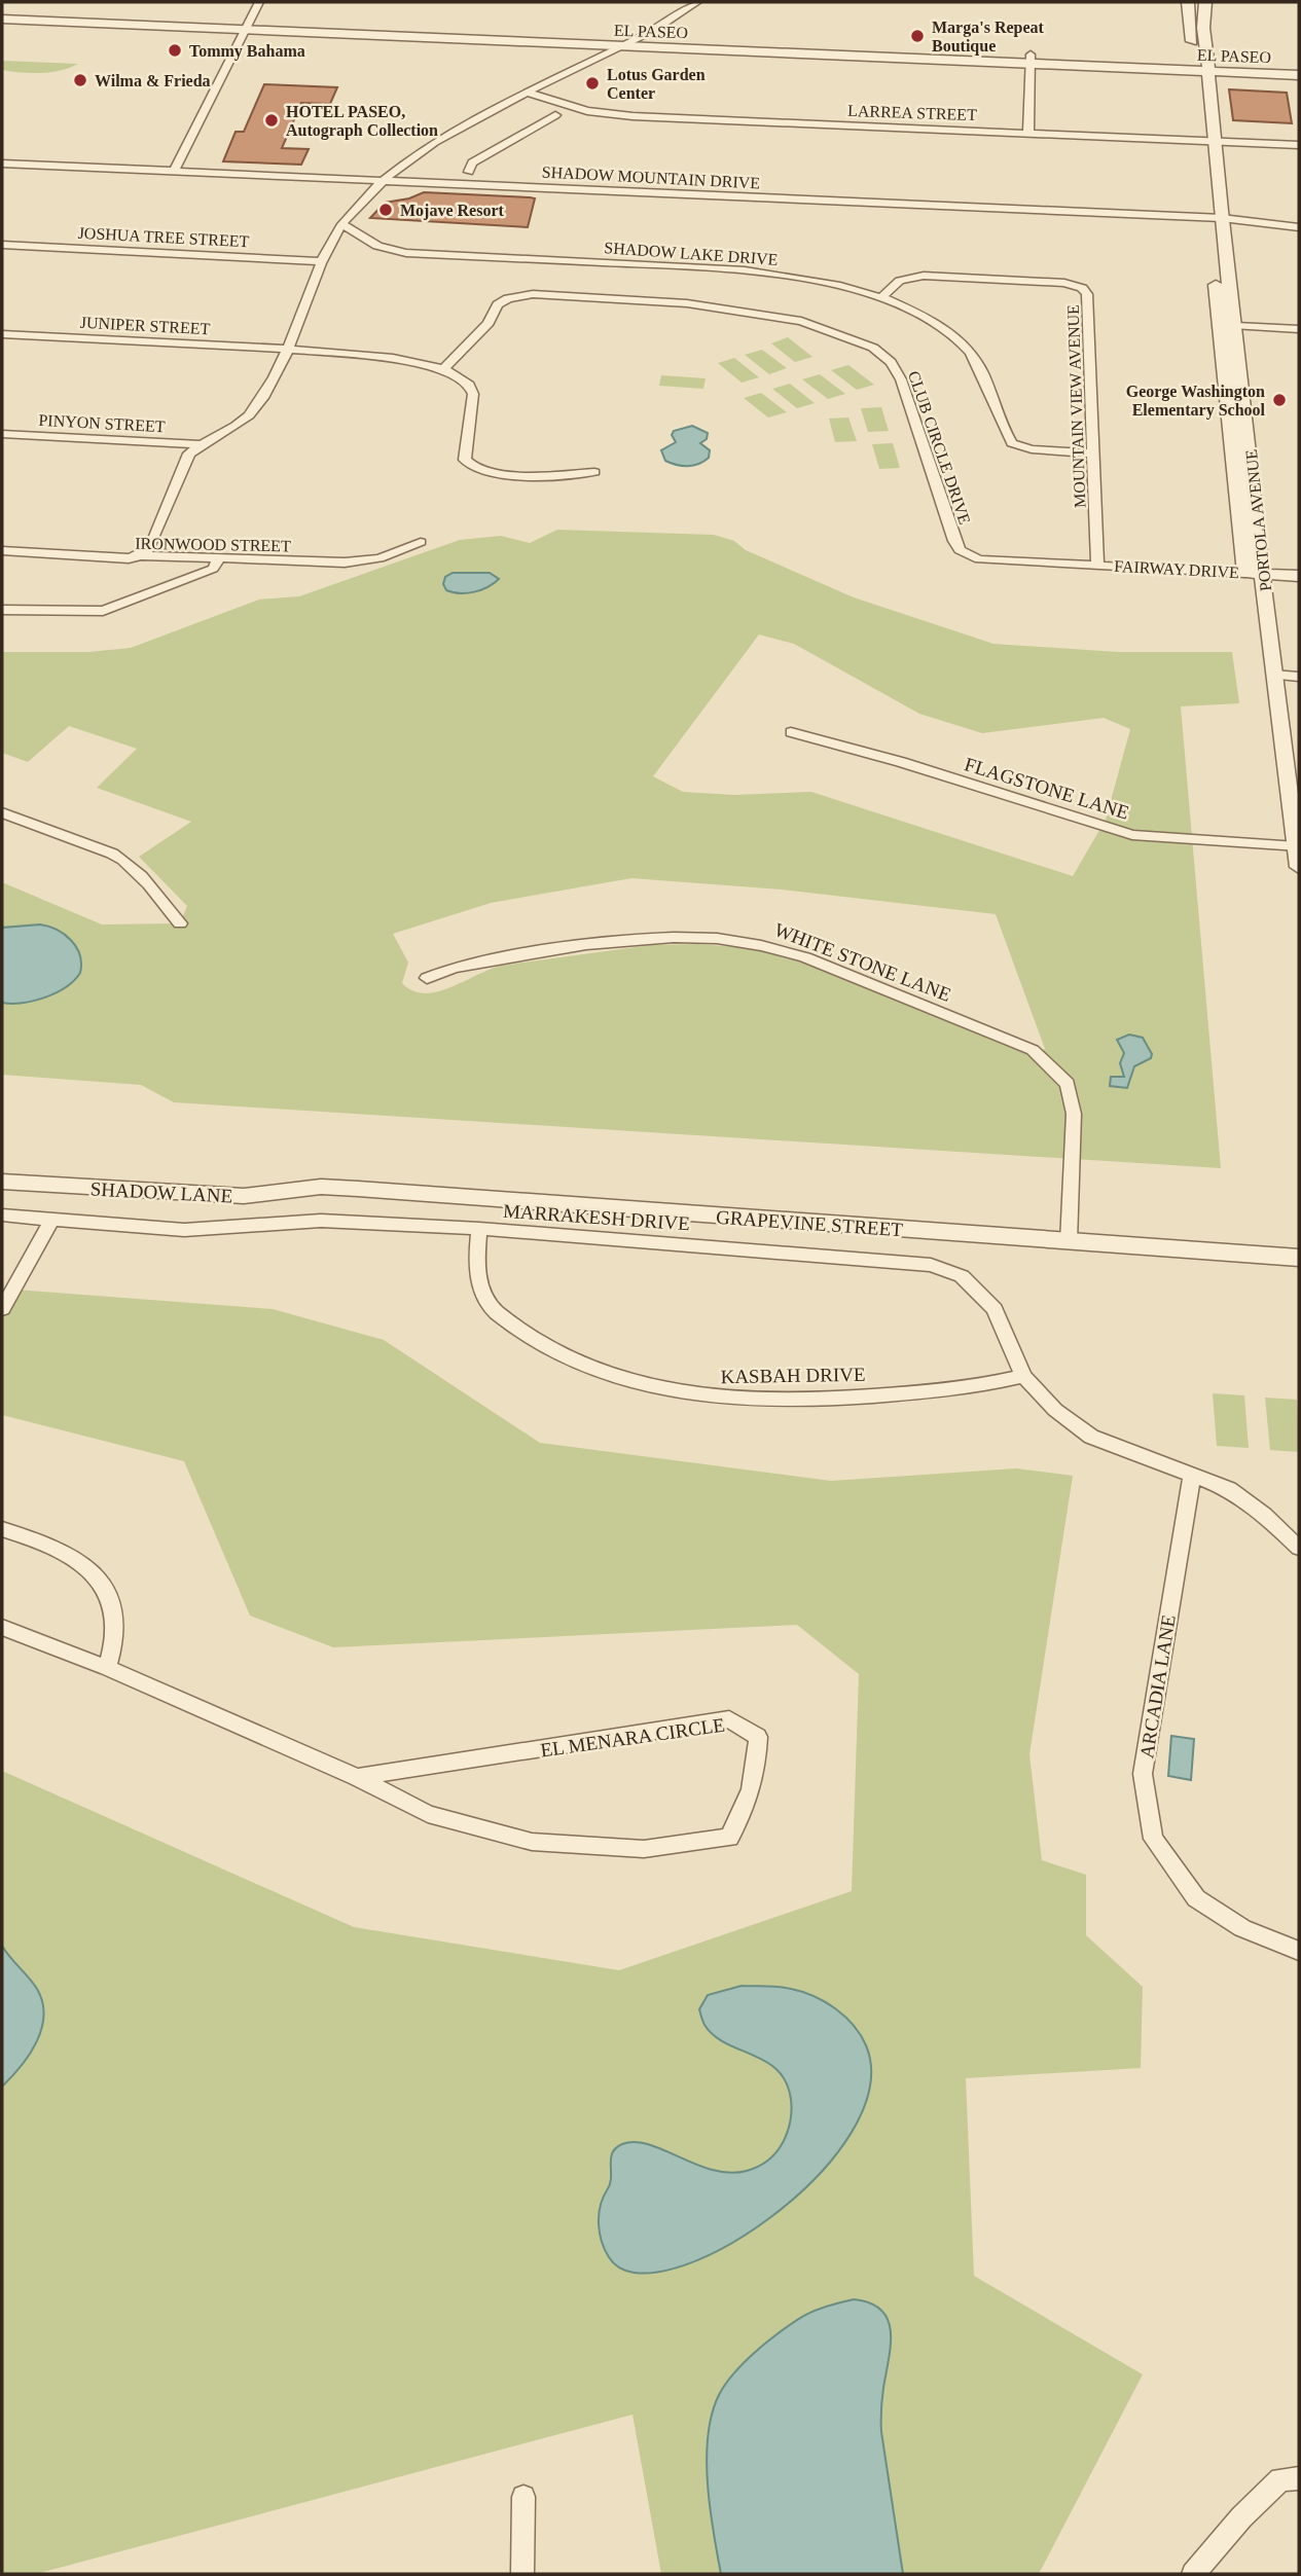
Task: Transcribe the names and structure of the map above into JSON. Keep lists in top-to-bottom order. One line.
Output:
{"streets":{"street":["EL PASEO","LARREA STREET","SHADOW MOUNTAIN DRIVE","JOSHUA TREE STREET","SHADOW LAKE DRIVE","JUNIPER STREET","MOUNTAIN VIEW AVENUE","PINYON STREET","CLUB CIRCLE DRIVE","PORTOLA AVENUE","IRONWOOD STREET","FAIRWAY DRIVE","FLAGSTONE LANE","WHITE STONE LANE","SHADOW LANE","MARRAKESH DRIVE","GRAPEVINE STREET","KASBAH DRIVE","ARCADIA LANE","EL MENARA CIRCLE"]},"crossings":[["EL PASEO","PORTOLA AVENUE"],["LARREA STREET","PORTOLA AVENUE"],["SHADOW MOUNTAIN DRIVE","PORTOLA AVENUE"],["SHADOW LAKE DRIVE","MOUNTAIN VIEW AVENUE"],["JUNIPER STREET","CLUB CIRCLE DRIVE"],["MOUNTAIN VIEW AVENUE","CLUB CIRCLE DRIVE"],["MOUNTAIN VIEW AVENUE","FAIRWAY DRIVE"],["CLUB CIRCLE DRIVE","FAIRWAY DRIVE"],["PORTOLA AVENUE","FAIRWAY DRIVE"],["PORTOLA AVENUE","FLAGSTONE LANE"],["WHITE STONE LANE","GRAPEVINE STREET"],["SHADOW LANE","GRAPEVINE STREET"],["MARRAKESH DRIVE","KASBAH DRIVE"],["MARRAKESH DRIVE","ARCADIA LANE"]],"places":["Marga's Repeat Boutique","Tommy Bahama","Wilma & Frieda","Lotus Garden Center","HOTEL PASEO, Autograph Collection","Mojave Resort","George Washington Elementary School"]}
